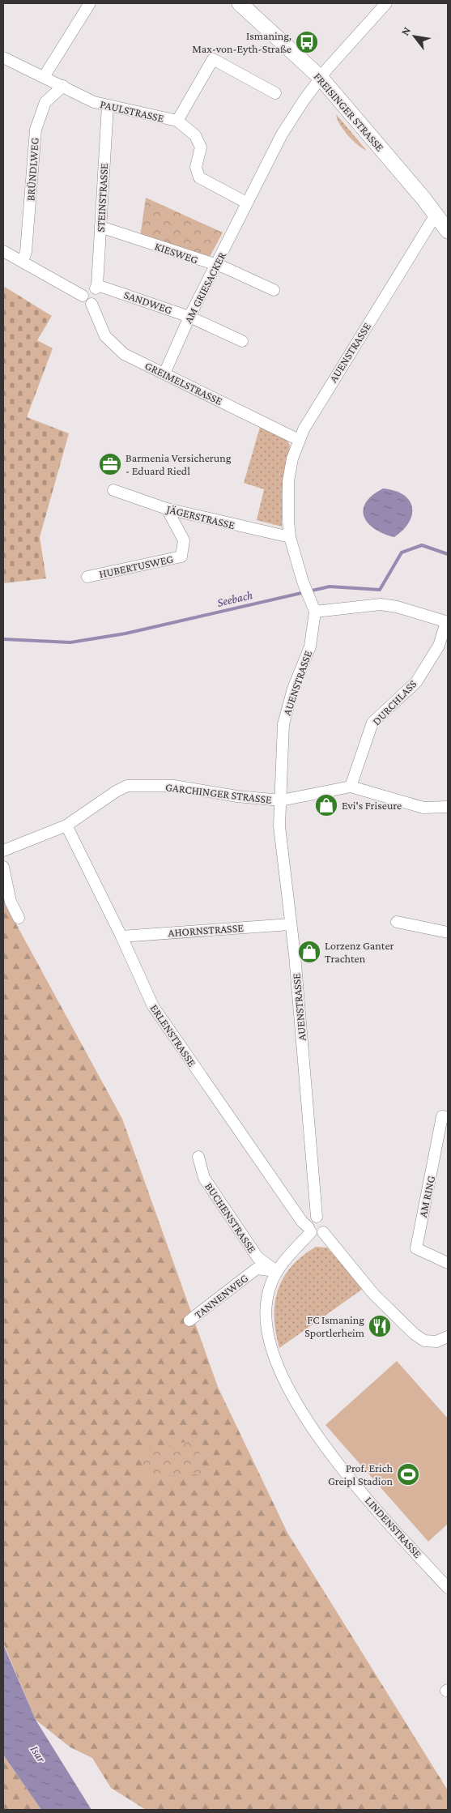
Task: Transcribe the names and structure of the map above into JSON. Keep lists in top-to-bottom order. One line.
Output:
{"streets":{"main road":["FREISINGER STRASSE"],"street":["PAULSTRASSE","BRÜNDLWEG","STEINSTRASSE","KIESWEG","AM GRIESACKER","SANDWEG","AUENSTRASSE","GREIMELSTRASSE","JÄGERSTRASSE","HUBERTUSWEG","DURCHLASS","GARCHINGER STRASSE","AHORNSTRASSE","ERLENSTRASSE","AM RING","BUCHENSTRASSE","TANNENWEG","LINDENSTRASSE"]},"crossings":[["PAULSTRASSE","BRÜNDLWEG"],["PAULSTRASSE","STEINSTRASSE"],["FREISINGER STRASSE","AM GRIESACKER"],["FREISINGER STRASSE","AUENSTRASSE"],["STEINSTRASSE","KIESWEG"],["STEINSTRASSE","SANDWEG"],["STEINSTRASSE","GREIMELSTRASSE"],["KIESWEG","AM GRIESACKER"],["AM GRIESACKER","SANDWEG"],["AM GRIESACKER","GREIMELSTRASSE"],["SANDWEG","GREIMELSTRASSE"],["AUENSTRASSE","GREIMELSTRASSE"],["AUENSTRASSE","JÄGERSTRASSE"],["AUENSTRASSE","GARCHINGER STRASSE"],["AUENSTRASSE","AHORNSTRASSE"],["AUENSTRASSE","ERLENSTRASSE"],["AUENSTRASSE","LINDENSTRASSE"],["JÄGERSTRASSE","HUBERTUSWEG"],["DURCHLASS","GARCHINGER STRASSE"],["GARCHINGER STRASSE","ERLENSTRASSE"],["AHORNSTRASSE","ERLENSTRASSE"],["ERLENSTRASSE","LINDENSTRASSE"],["BUCHENSTRASSE","TANNENWEG"],["BUCHENSTRASSE","LINDENSTRASSE"],["TANNENWEG","LINDENSTRASSE"]],"water":["Seebach","Isar"],"places":{"bus stop":["Ismaning, Max-von-Eyth-Straße"],"office":["Barmenia Versicherung - Eduard Riedl"],"shop":["Evi's Friseure","Lorzenz Ganter Trachten"],"restaurant":["FC Ismaning Sportlerheim"],"sports":["Prof. Erich Greipl Stadion"]},"north":"top left"}
